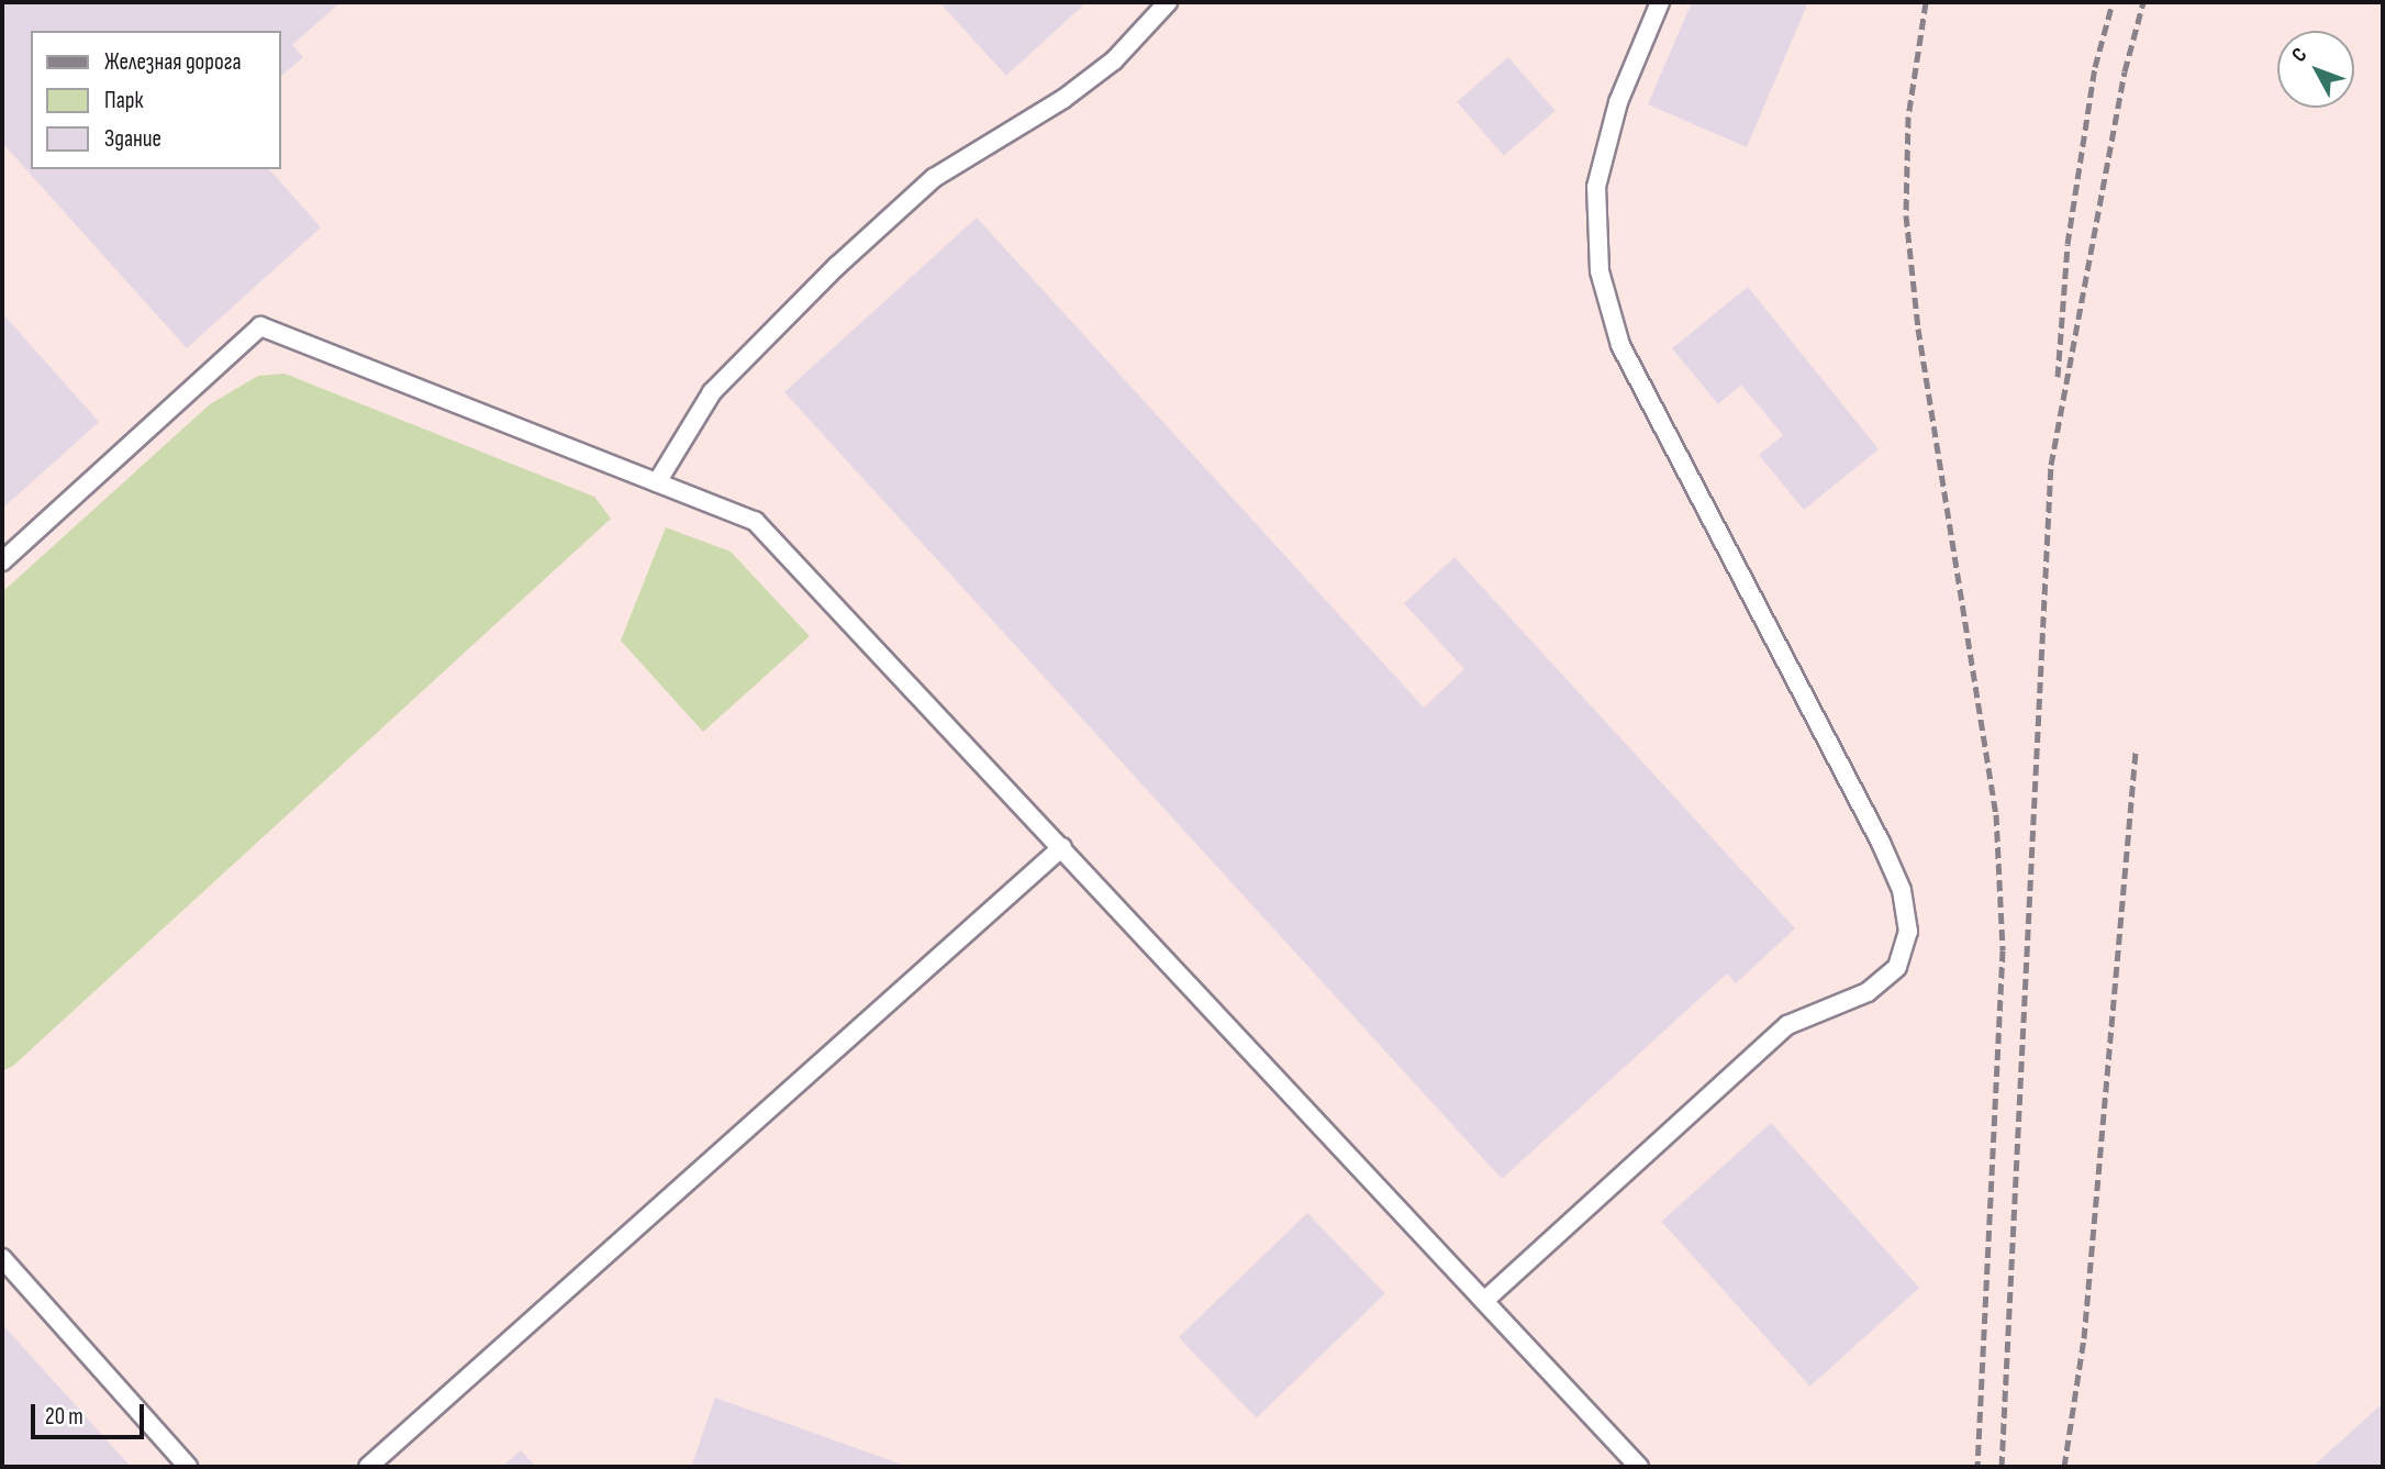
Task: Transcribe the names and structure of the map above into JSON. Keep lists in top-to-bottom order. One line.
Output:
{"legend":["Железная дорога","Парк","Здание"],"scale_bar":"20 m","north":"top left"}
